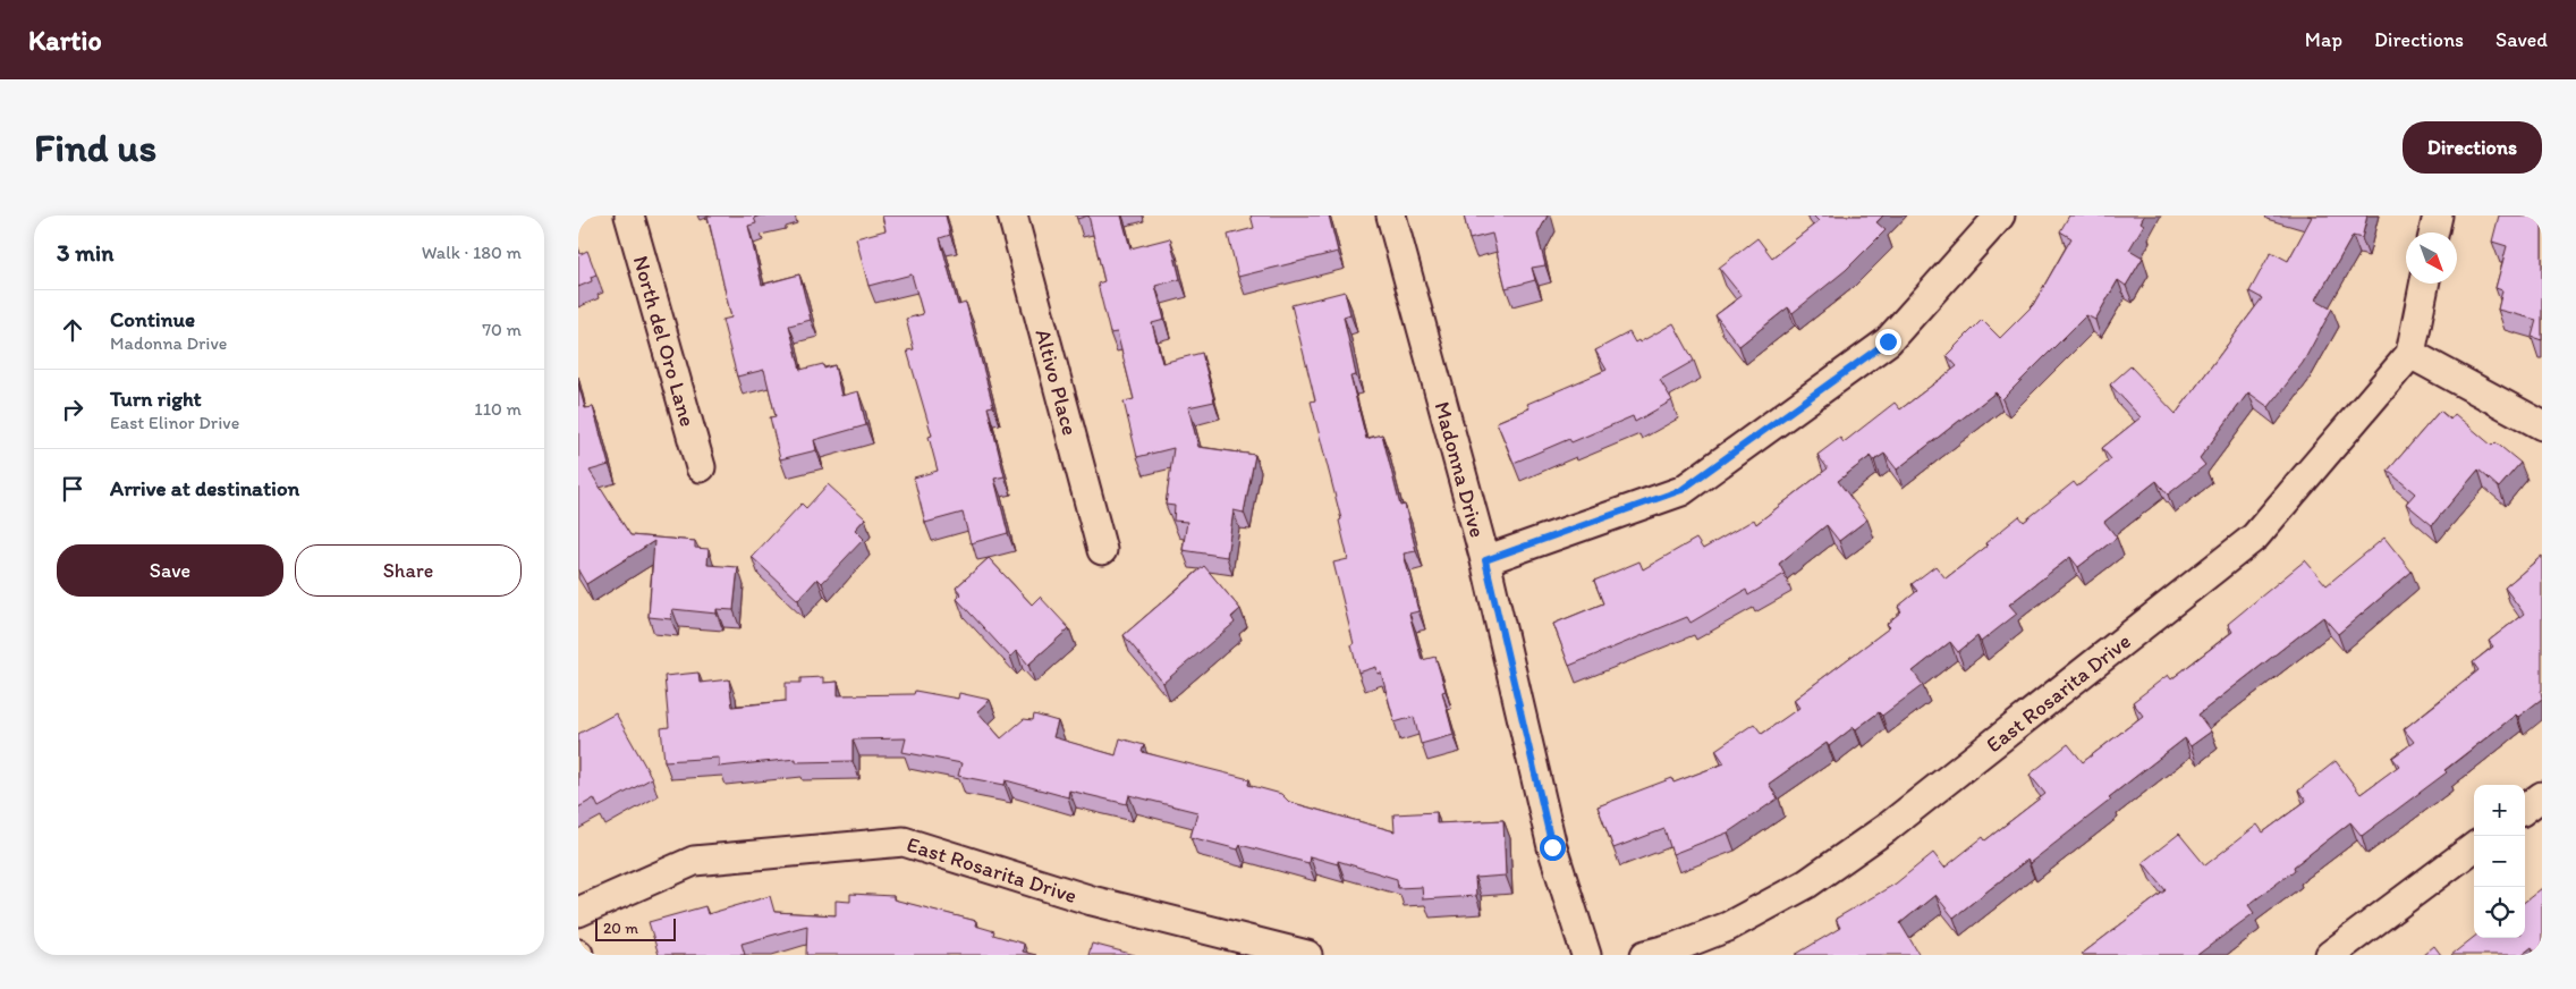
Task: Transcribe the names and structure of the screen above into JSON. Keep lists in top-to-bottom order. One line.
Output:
{"streets":{"street":["North del Oro Lane","Altivo Place","Madonna Drive","East Rosarita Drive"]},"scale_bar":"20 m","north":"bottom right","page":{"header":"Kartio","nav":["Map","Directions","Saved"],"buttons":["Directions",["Save","Share"]],"title":"Find us","heading":["3 min","Walk · 180 m"],"list":[["Continue","Madonna Drive","70 m"],["Turn right","East Elinor Drive","110 m"],"Arrive at destination"],"map_buttons":["+","−"],"scale":"20 m"}}
